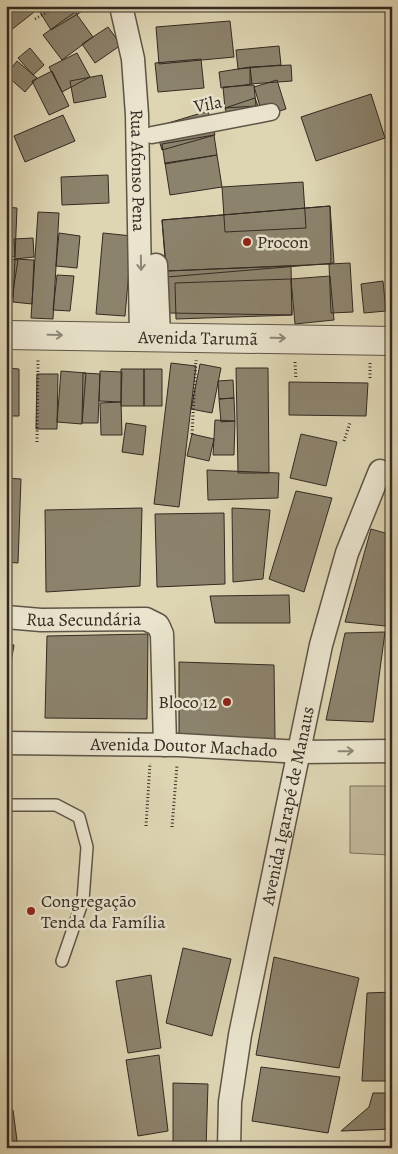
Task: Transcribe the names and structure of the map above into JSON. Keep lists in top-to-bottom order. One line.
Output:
{"streets":{"street":["Vila","Rua Afonso Pena","Avenida Tarumã","Rua Secundária","Avenida Doutor Machado","Avenida Igarapé de Manaus"]},"crossings":[["Vila","Rua Afonso Pena"],["Rua Afonso Pena","Avenida Tarumã"],["Rua Secundária","Avenida Doutor Machado"],["Avenida Doutor Machado","Avenida Igarapé de Manaus"]],"one_way":["Avenida Tarumã"],"places":["Procon","Bloco 12","Congregação Tenda da Família"]}
